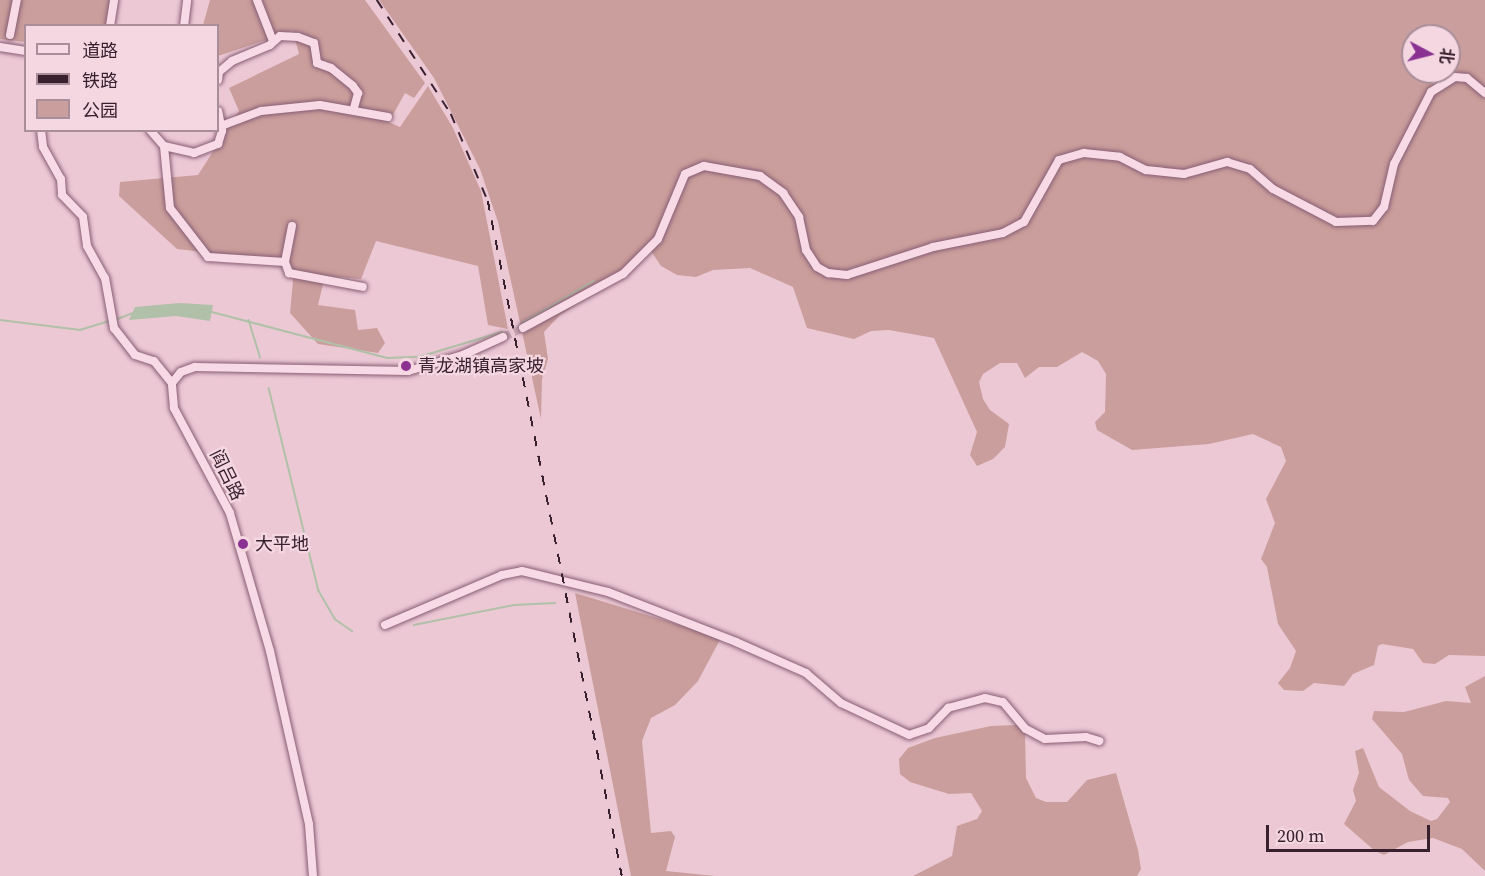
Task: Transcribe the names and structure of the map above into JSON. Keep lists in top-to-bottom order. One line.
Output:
{"streets":{"street":["阎吕路"]},"places":["青龙湖镇高家坡","大平地"],"legend":["道路","铁路","公园"],"scale_bar":"200 m","north":"right"}
